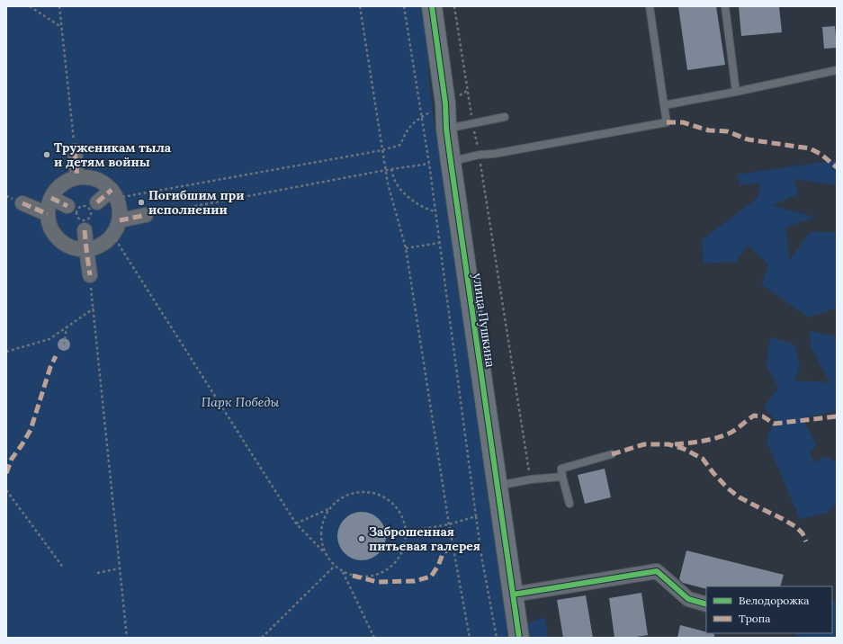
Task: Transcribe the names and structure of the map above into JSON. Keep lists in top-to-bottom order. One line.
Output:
{"streets":{"street":["улица Пушкина"]},"parks":["Парк Победы"],"places":["Труженикам тыла и детям войны","Погибшим при исполнении","Заброшенная питьевая галерея"],"legend":["Велодорожка","Тропа"]}
